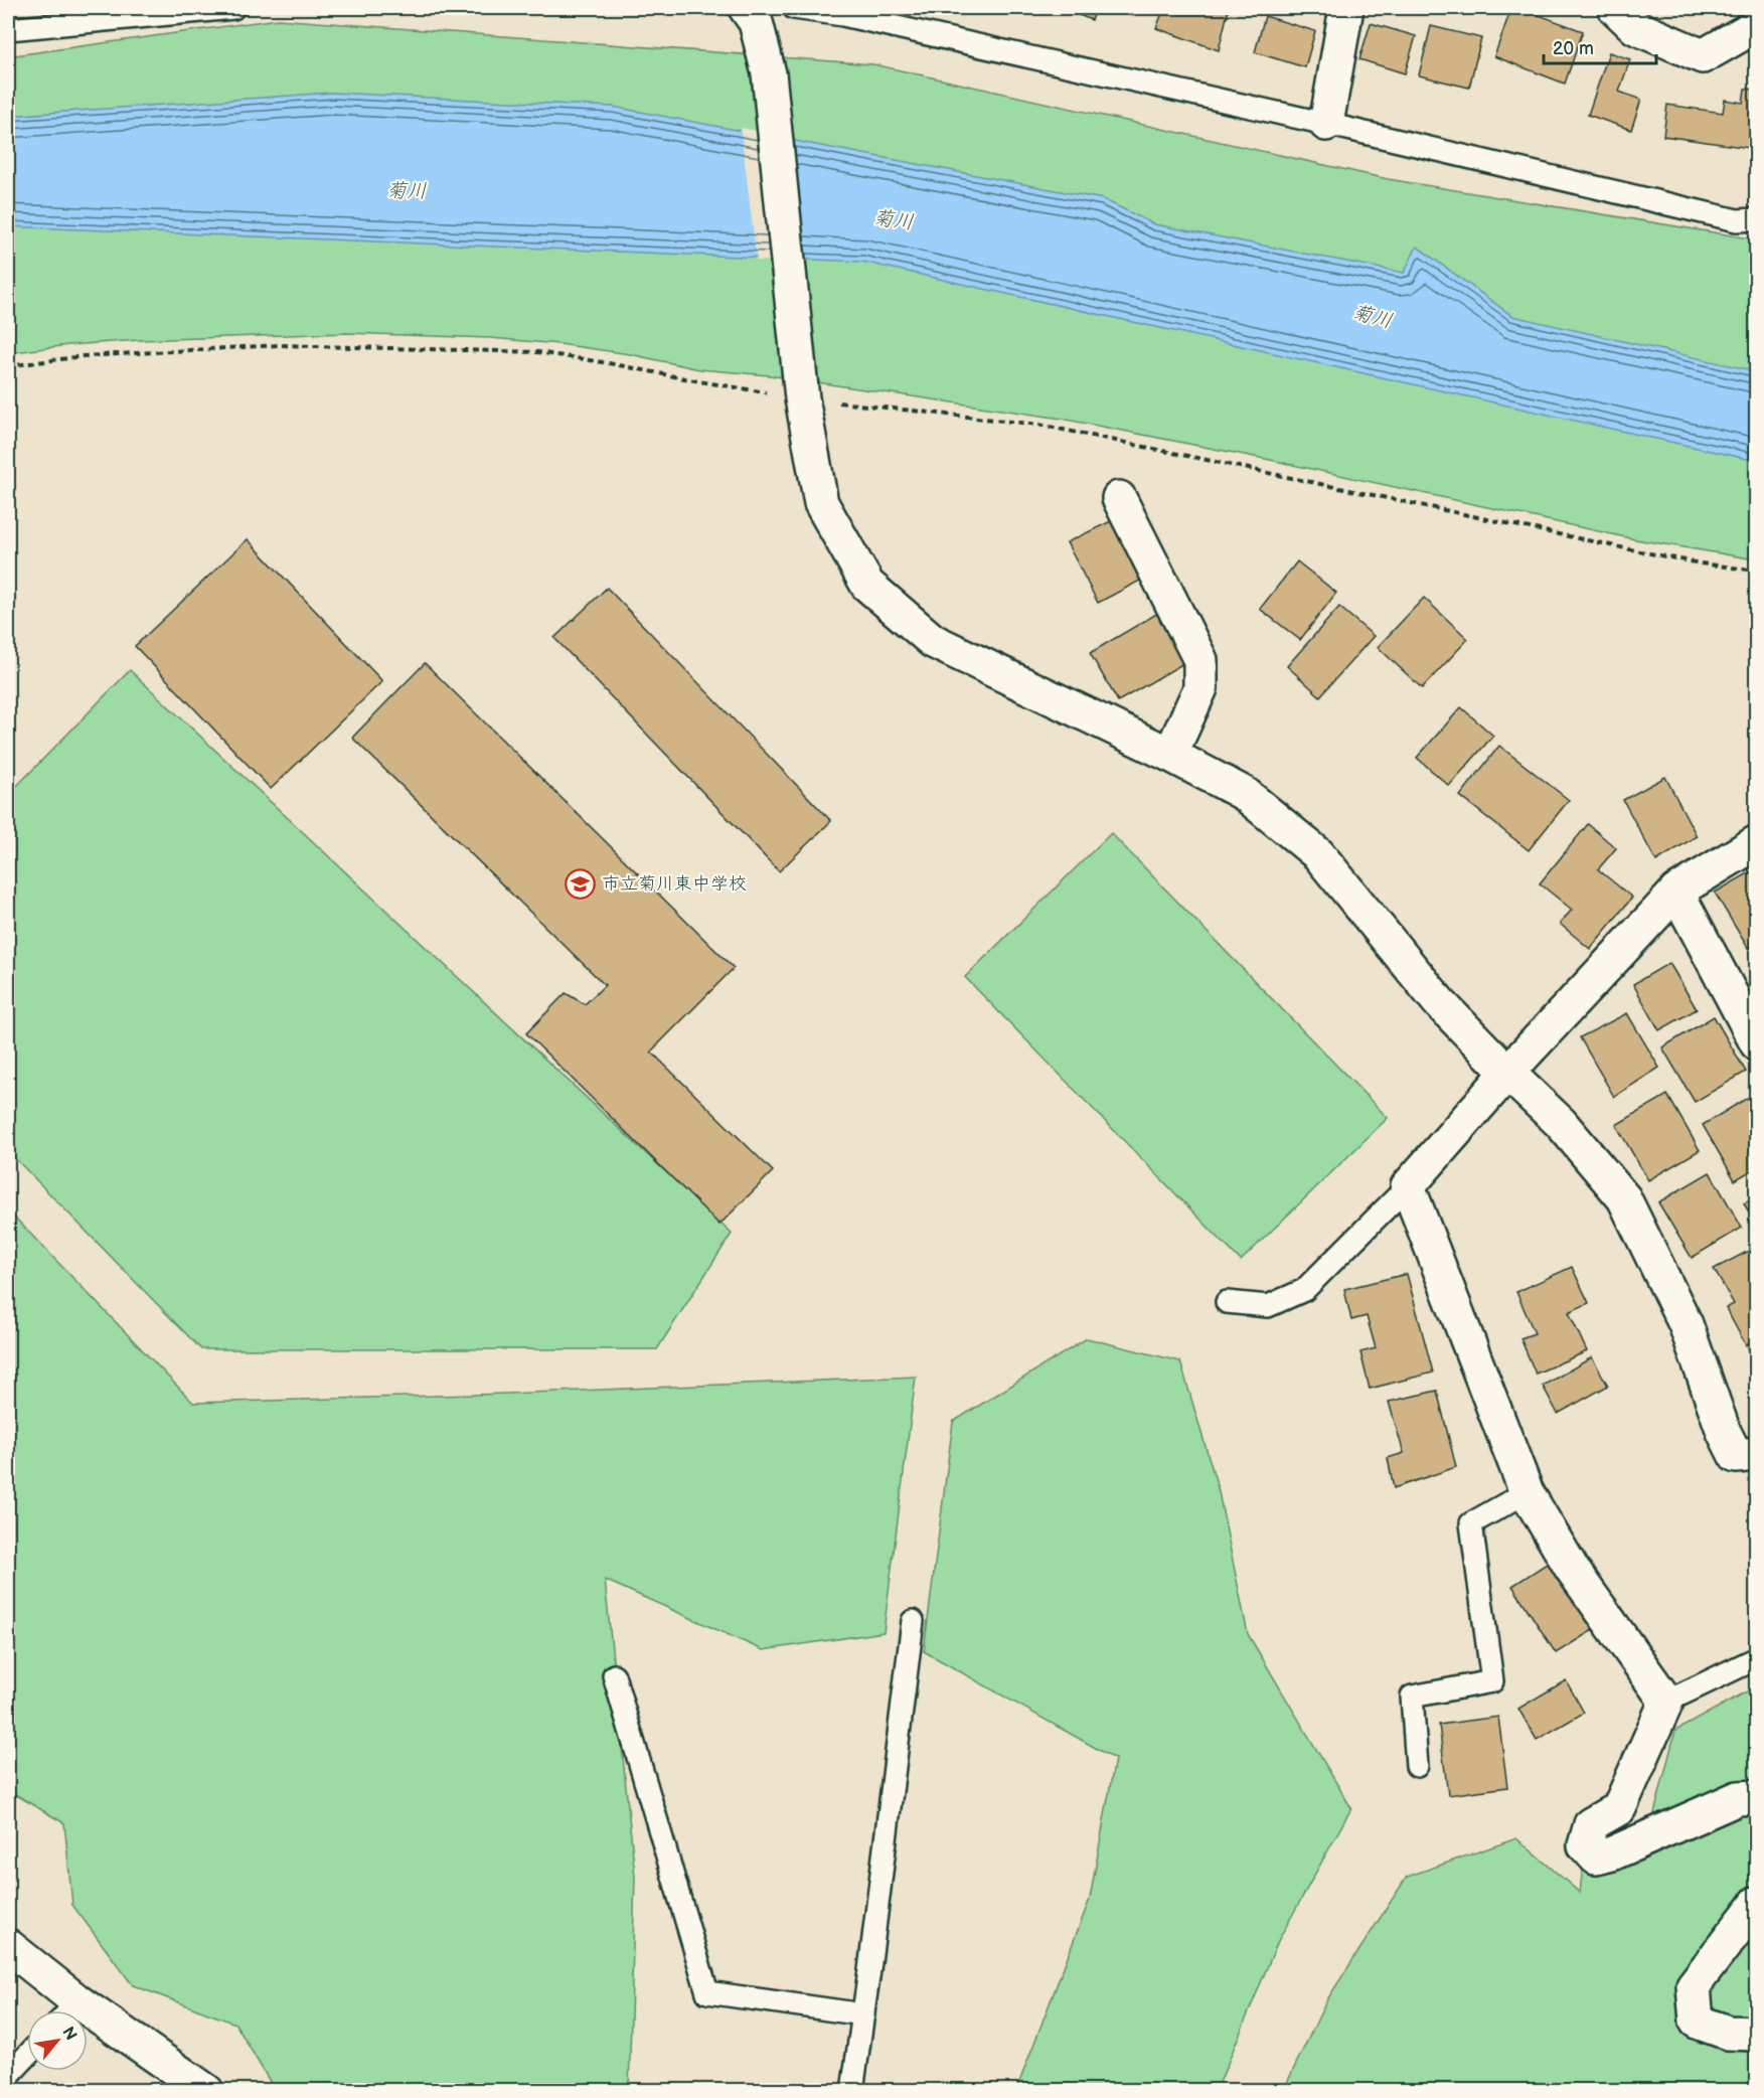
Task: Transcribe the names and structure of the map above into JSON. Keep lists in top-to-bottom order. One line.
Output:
{"water":["菊川"],"places":{"school or university":["市立菊川東中学校"]},"scale_bar":"20 m","north":"top right"}
